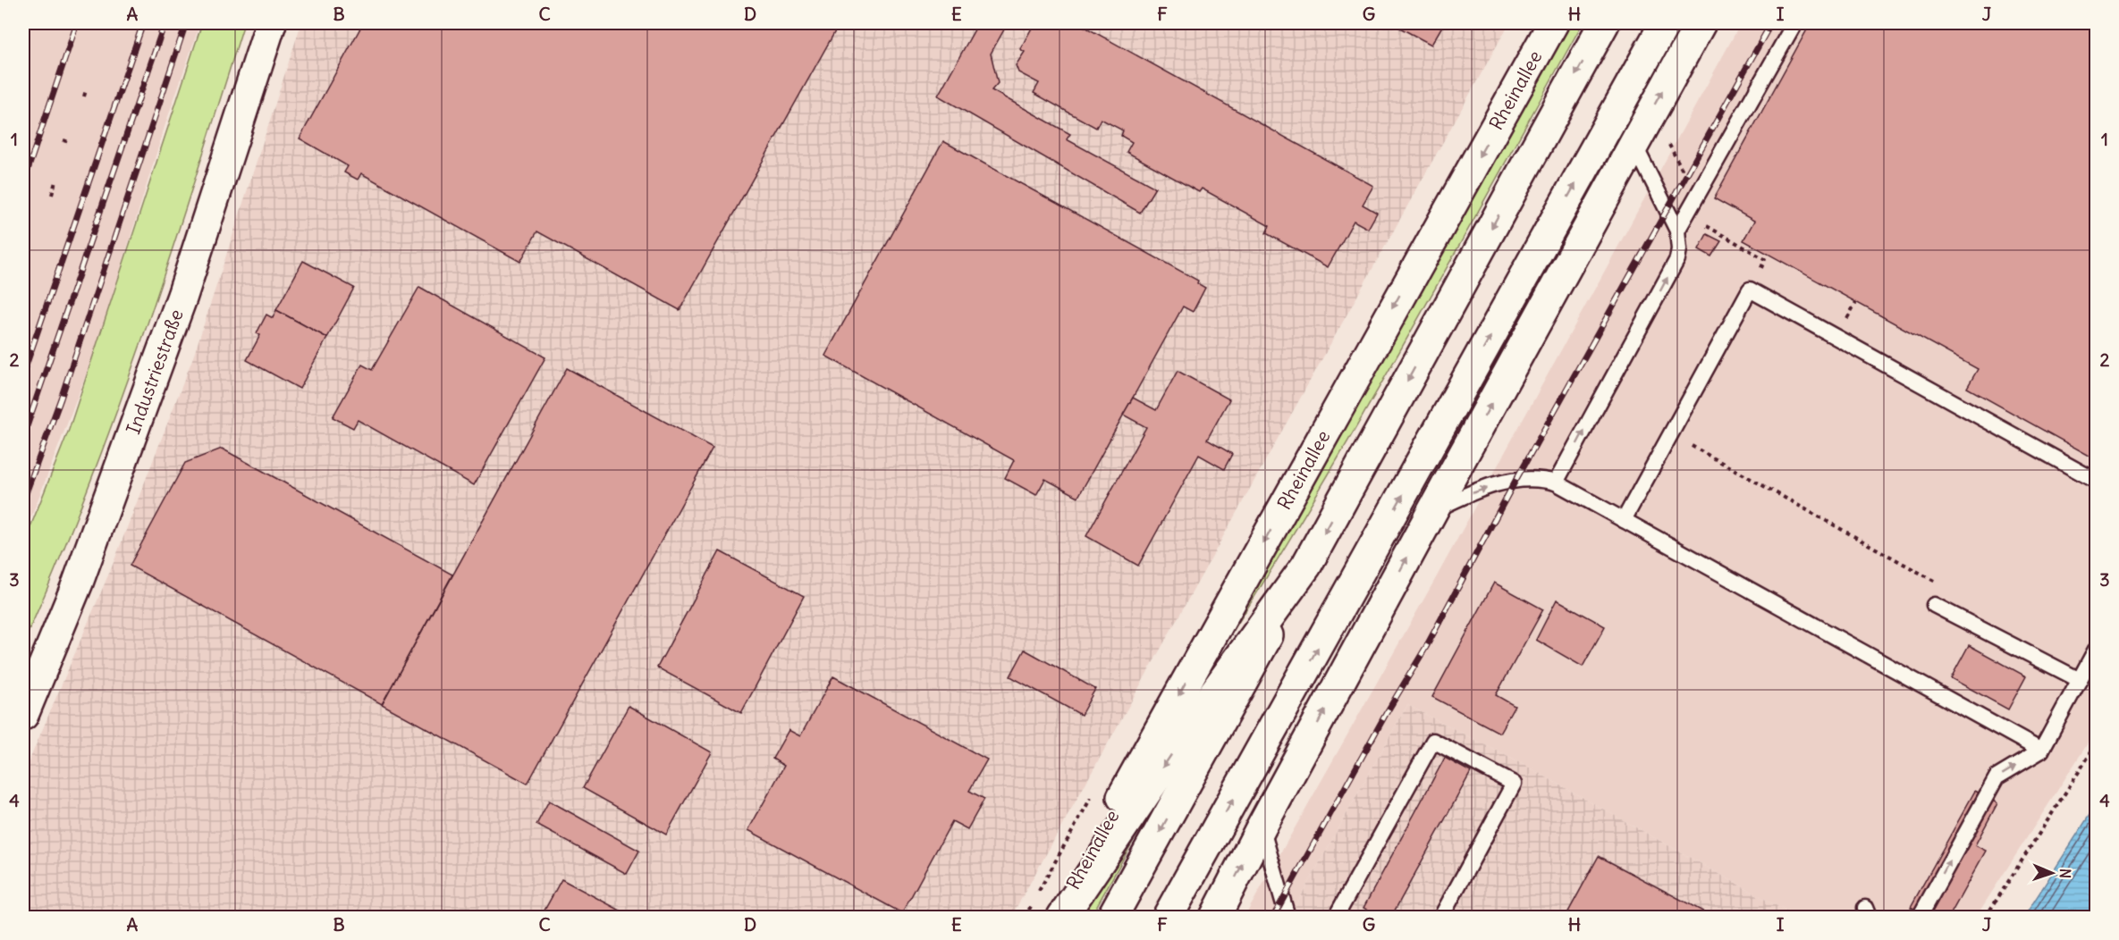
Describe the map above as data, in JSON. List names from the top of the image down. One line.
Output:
{"streets":{"street":["Rheinallee","Industriestraße"]},"north":"right","grid":{"columns":["A","B","C","D","E","F","G","H","I","J"],"rows":["1","2","3","4"]}}
